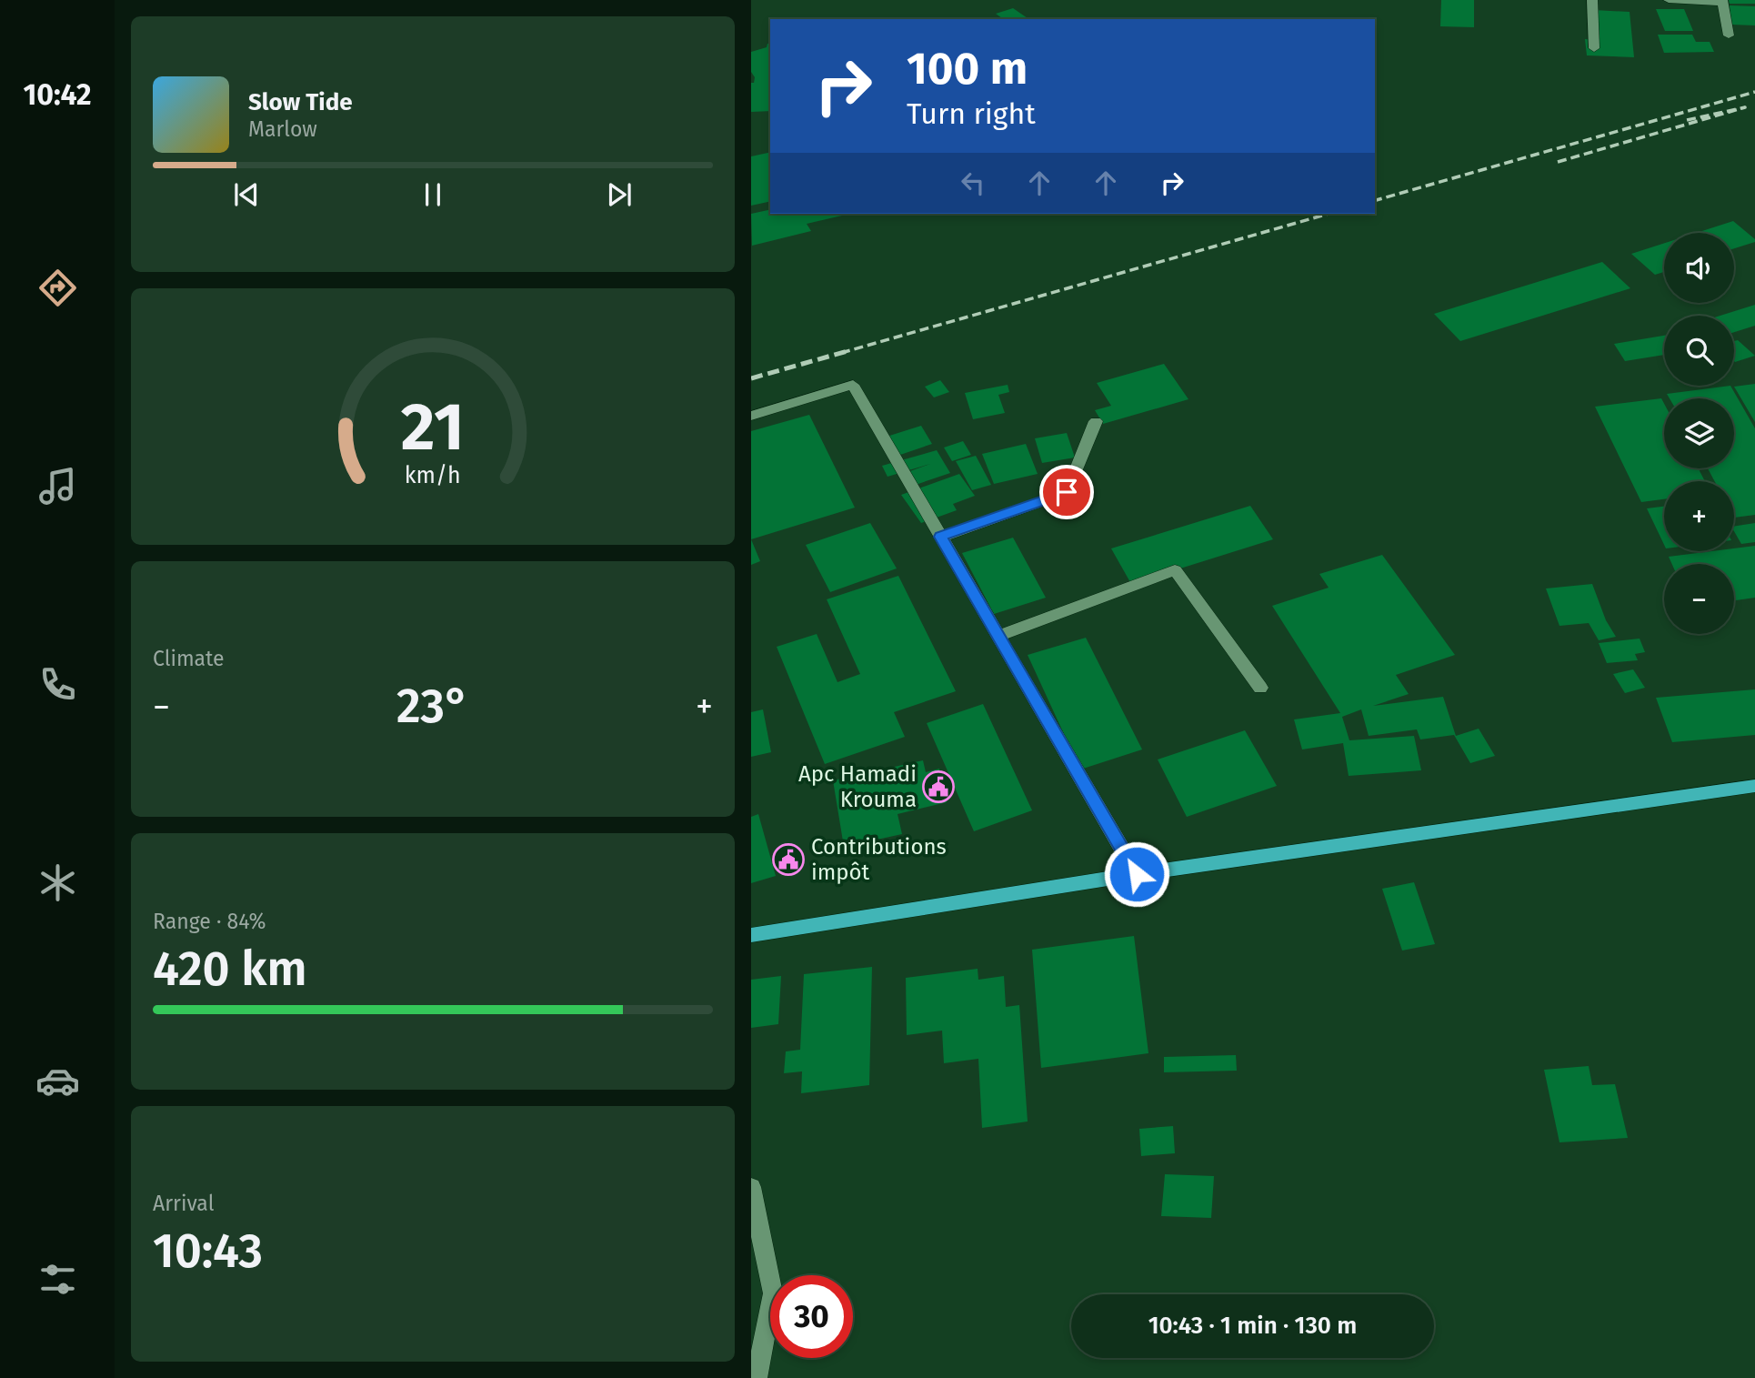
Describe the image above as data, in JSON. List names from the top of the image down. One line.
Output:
{"places":{"public building":["Apc Hamadi Krouma","Contributions impôt"]},"page":{"tabs":"10:42","turn":["100 m","Turn right"],"song":["Slow Tide","Marlow"],"map_buttons":["+","−"],"tile":["Climate",["Range · 84%","420 km"],["Arrival","10:43"]],"heat":["−","23°","+"],"limit":"30","trip":"10:43 · 1 min · 130 m","gauge":["21","km/h"]}}
